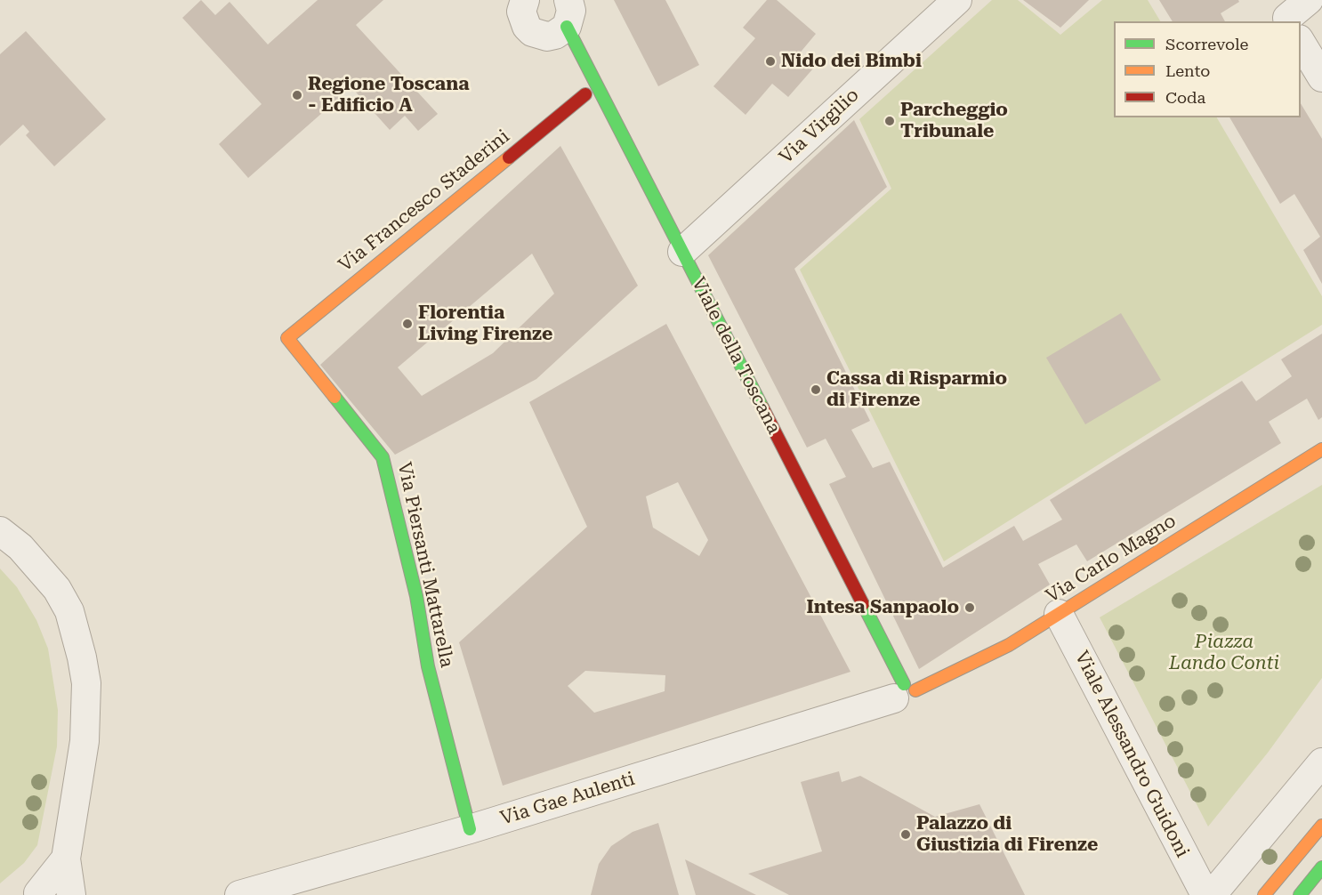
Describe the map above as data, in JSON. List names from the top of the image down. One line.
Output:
{"streets":{"street":["Via Virgilio","Via Francesco Staderini","Viale della Toscana","Via Carlo Magno","Via Piersanti Mattarella","Viale Alessandro Guidoni","Via Gae Aulenti"]},"crossings":[["Via Virgilio","Viale della Toscana"],["Via Francesco Staderini","Viale della Toscana"],["Via Francesco Staderini","Via Piersanti Mattarella"],["Viale della Toscana","Via Carlo Magno"],["Viale della Toscana","Via Gae Aulenti"],["Via Carlo Magno","Viale Alessandro Guidoni"],["Via Carlo Magno","Via Gae Aulenti"],["Via Piersanti Mattarella","Via Gae Aulenti"]],"parks":["Piazza Lando Conti"],"places":["Nido dei Bimbi","Regione Toscana - Edificio A","Parcheggio Tribunale","Florentia Living Firenze","Cassa di Risparmio di Firenze","Intesa Sanpaolo","Palazzo di Giustizia di Firenze"],"legend":["Scorrevole","Lento","Coda"]}
